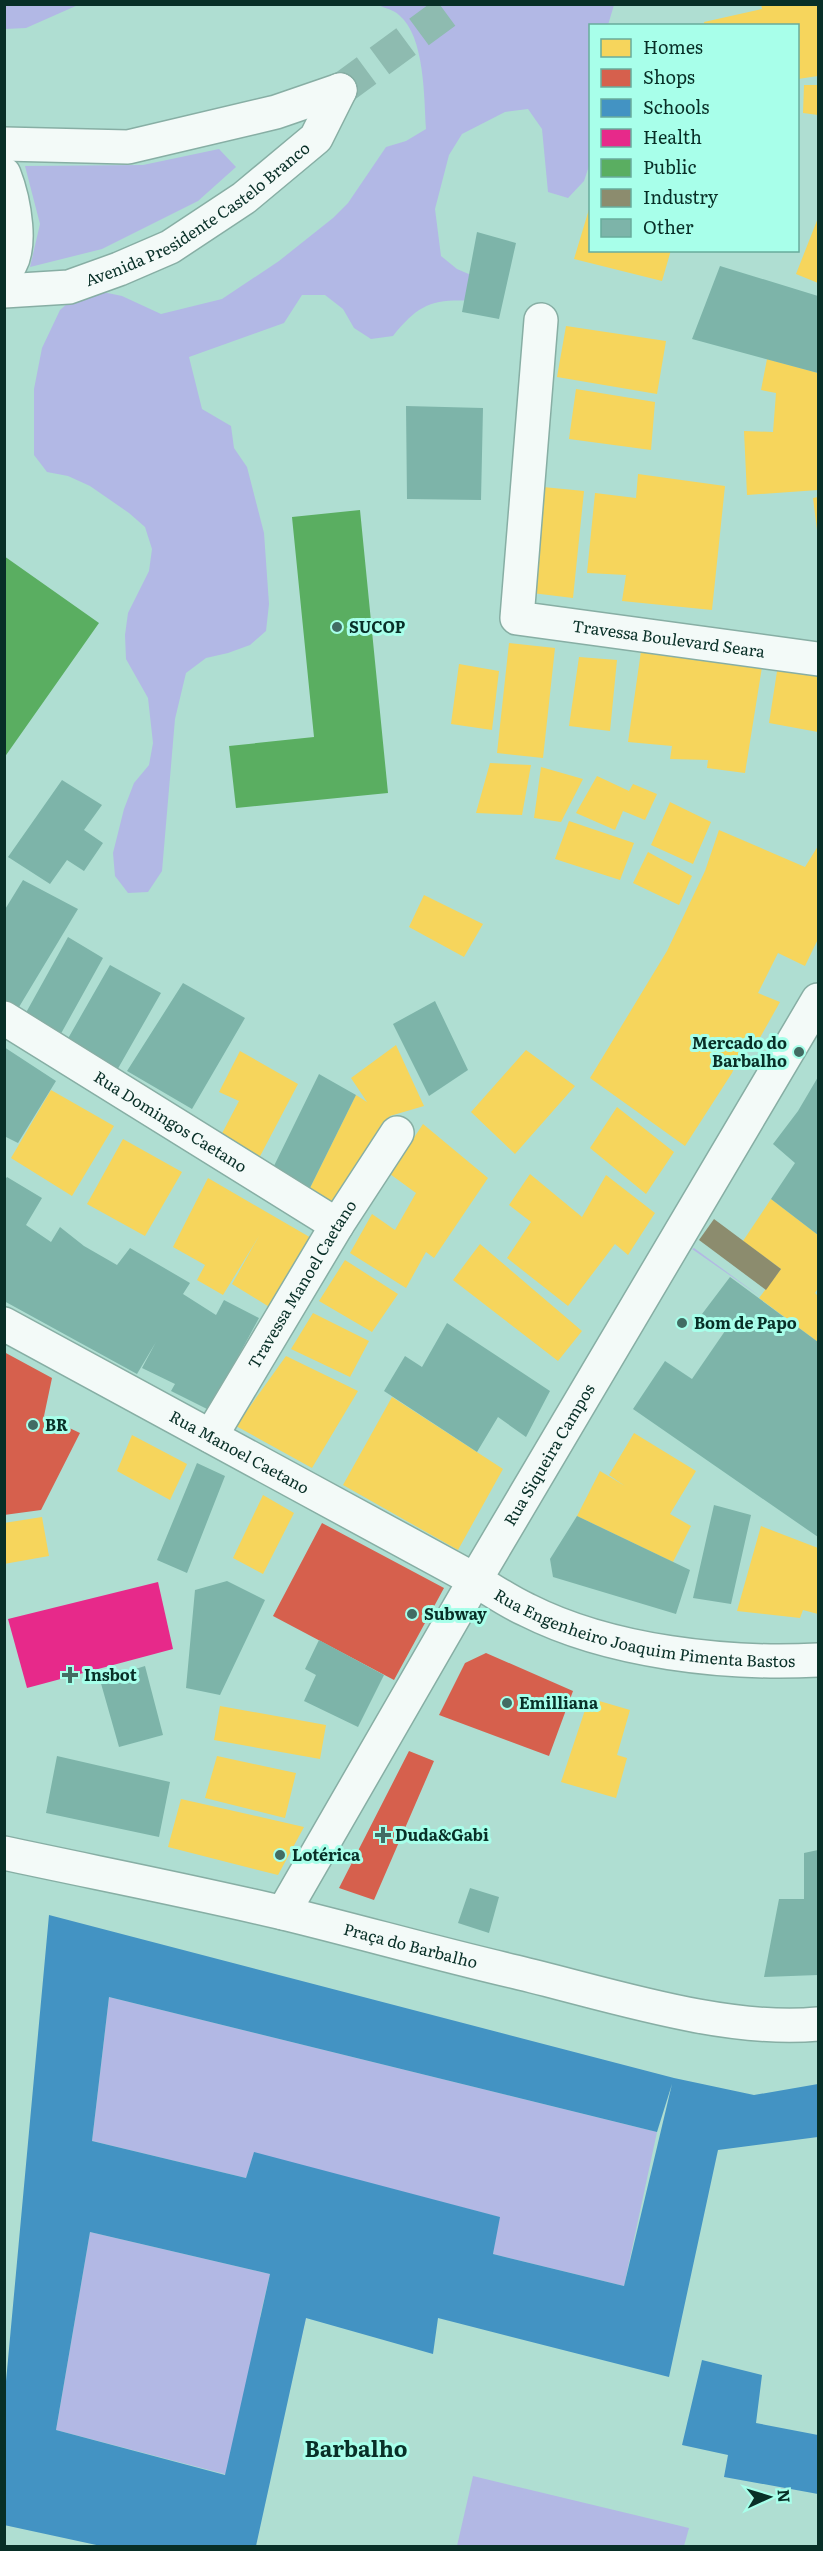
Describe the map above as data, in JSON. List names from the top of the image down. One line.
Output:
{"streets":{"main road":["Avenida Presidente Castelo Branco","Travessa Boulevard Seara","Rua Domingos Caetano","Travessa Manoel Caetano","Rua Manoel Caetano","Rua Siqueira Campos","Rua Engenheiro Joaquim Pimenta Bastos","Praça do Barbalho"]},"crossings":[["Rua Domingos Caetano","Travessa Manoel Caetano"],["Travessa Manoel Caetano","Rua Manoel Caetano"],["Rua Manoel Caetano","Rua Siqueira Campos"],["Rua Manoel Caetano","Rua Engenheiro Joaquim Pimenta Bastos"],["Rua Siqueira Campos","Rua Engenheiro Joaquim Pimenta Bastos"],["Rua Siqueira Campos","Praça do Barbalho"]],"districts":["Barbalho"],"places":{"other":["SUCOP","Mercado do Barbalho","Bom de Papo","BR","Subway","Emilliana","Lotérica"],"health":["Insbot","Duda&Gabi"]},"legend":["Homes","Shops","Schools","Health","Public","Industry","Other"],"north":"right"}
